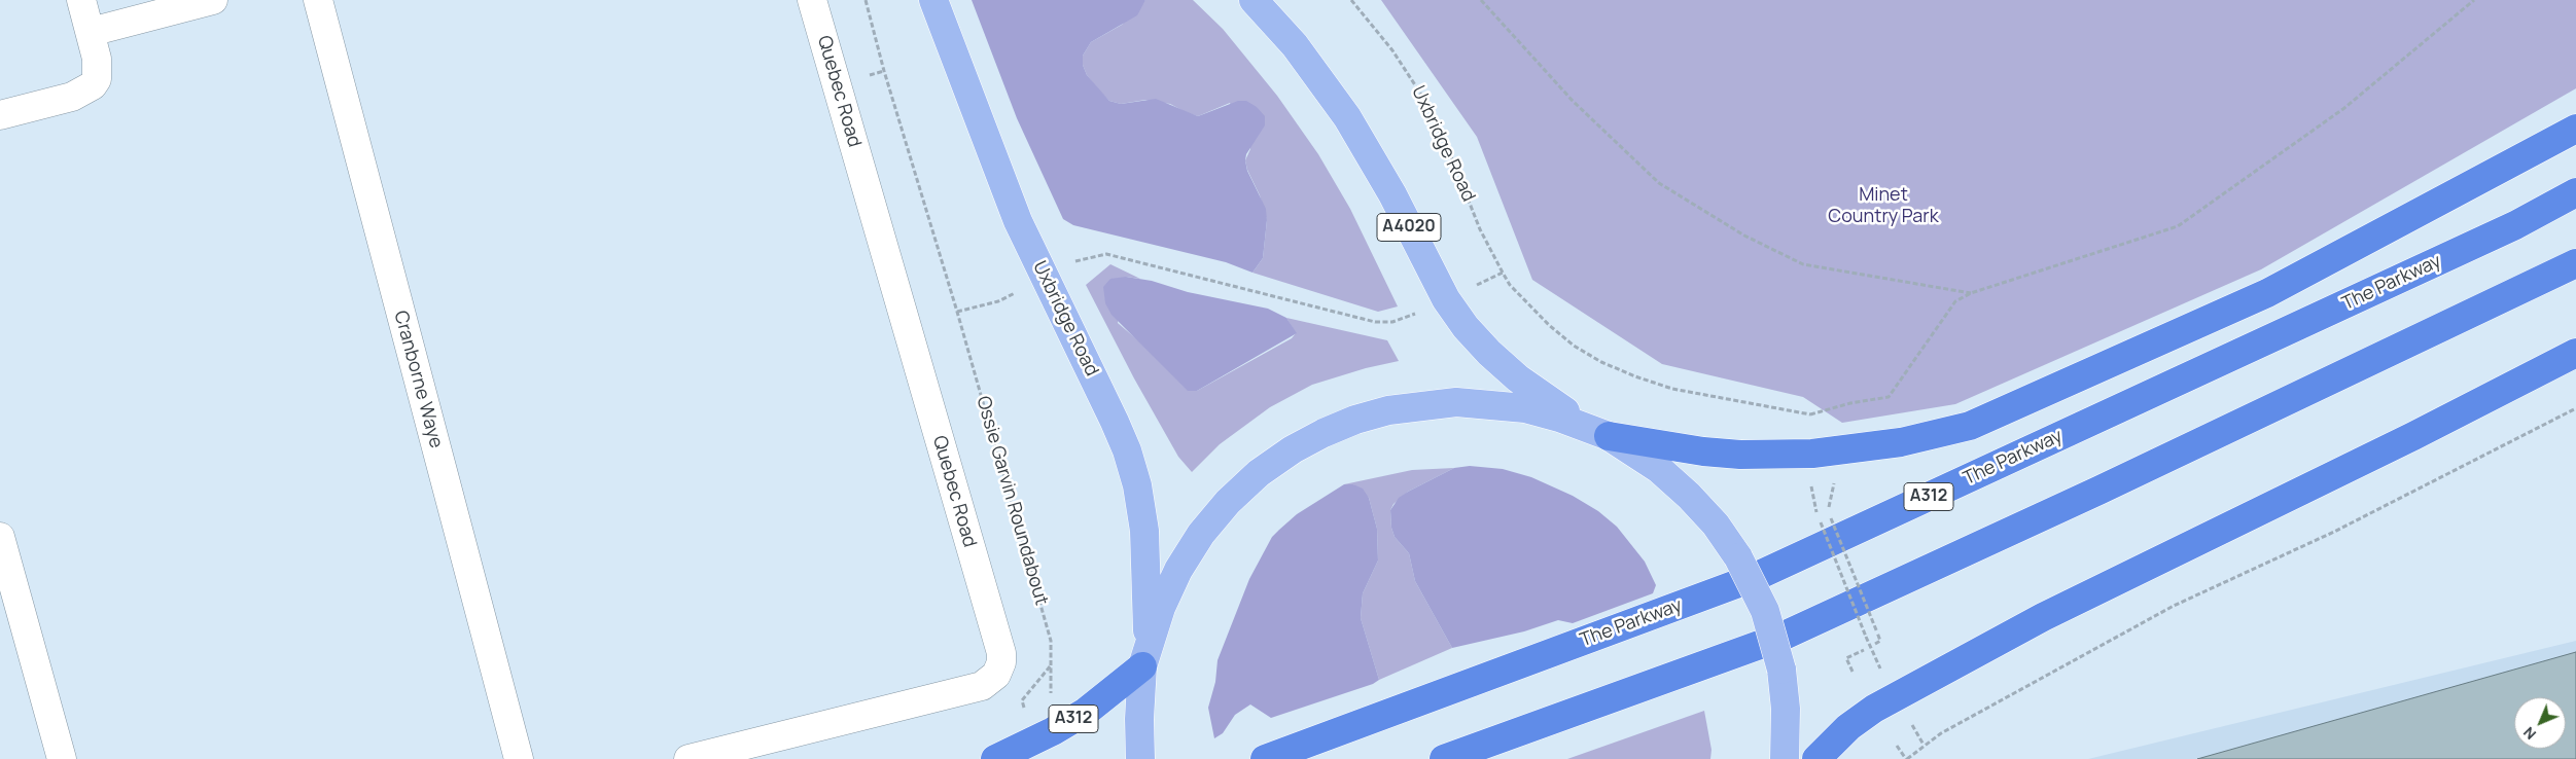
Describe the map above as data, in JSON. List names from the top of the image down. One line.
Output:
{"streets":{"highway":["The Parkway","A312"],"main road":["Uxbridge Road","A4020"],"street":["Quebec Road","Cranborne Waye"],"path":["Ossie Garvin Roundabout"]},"crossings":[["Uxbridge Road","A312"]],"parks":["Minet Country Park"],"north":"bottom left"}
